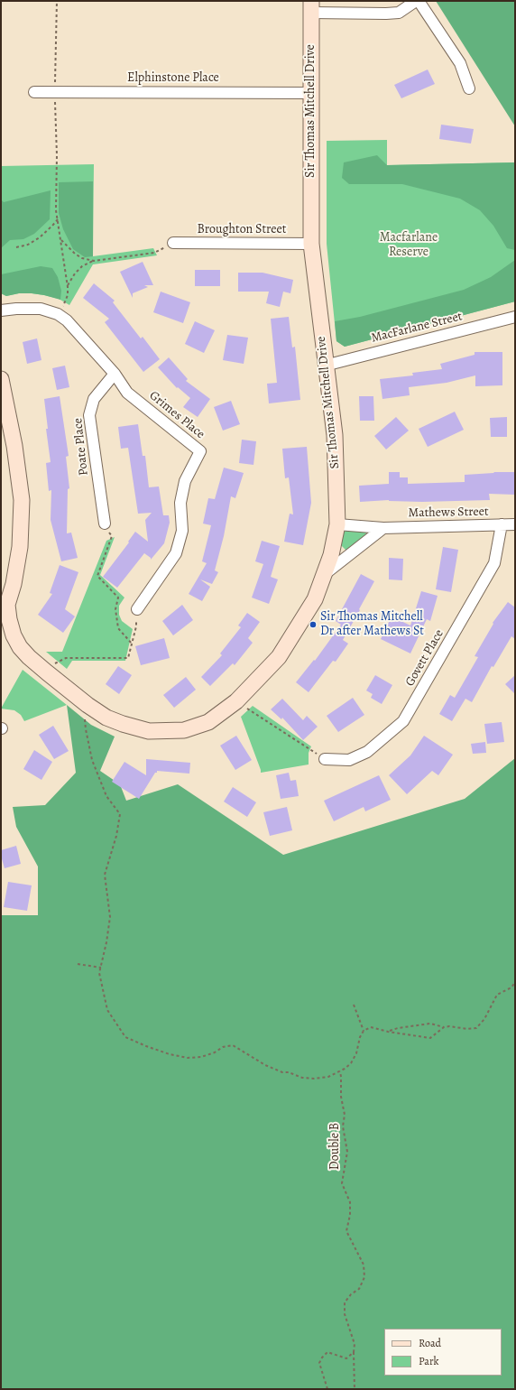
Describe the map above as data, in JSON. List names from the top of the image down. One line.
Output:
{"streets":{"street":["Elphinstone Place","Sir Thomas Mitchell Drive","Broughton Street","MacFarlane Street","Grimes Place","Poate Place","Mathews Street","Govett Place"],"path":["Double B"]},"crossings":[["Elphinstone Place","Sir Thomas Mitchell Drive"],["Sir Thomas Mitchell Drive","Broughton Street"],["Sir Thomas Mitchell Drive","MacFarlane Street"],["Sir Thomas Mitchell Drive","Mathews Street"],["Grimes Place","Poate Place"],["Mathews Street","Govett Place"]],"parks":["Macfarlane Reserve"],"places":["Sir Thomas Mitchell Dr after Mathews St"],"legend":["Road","Park"]}
